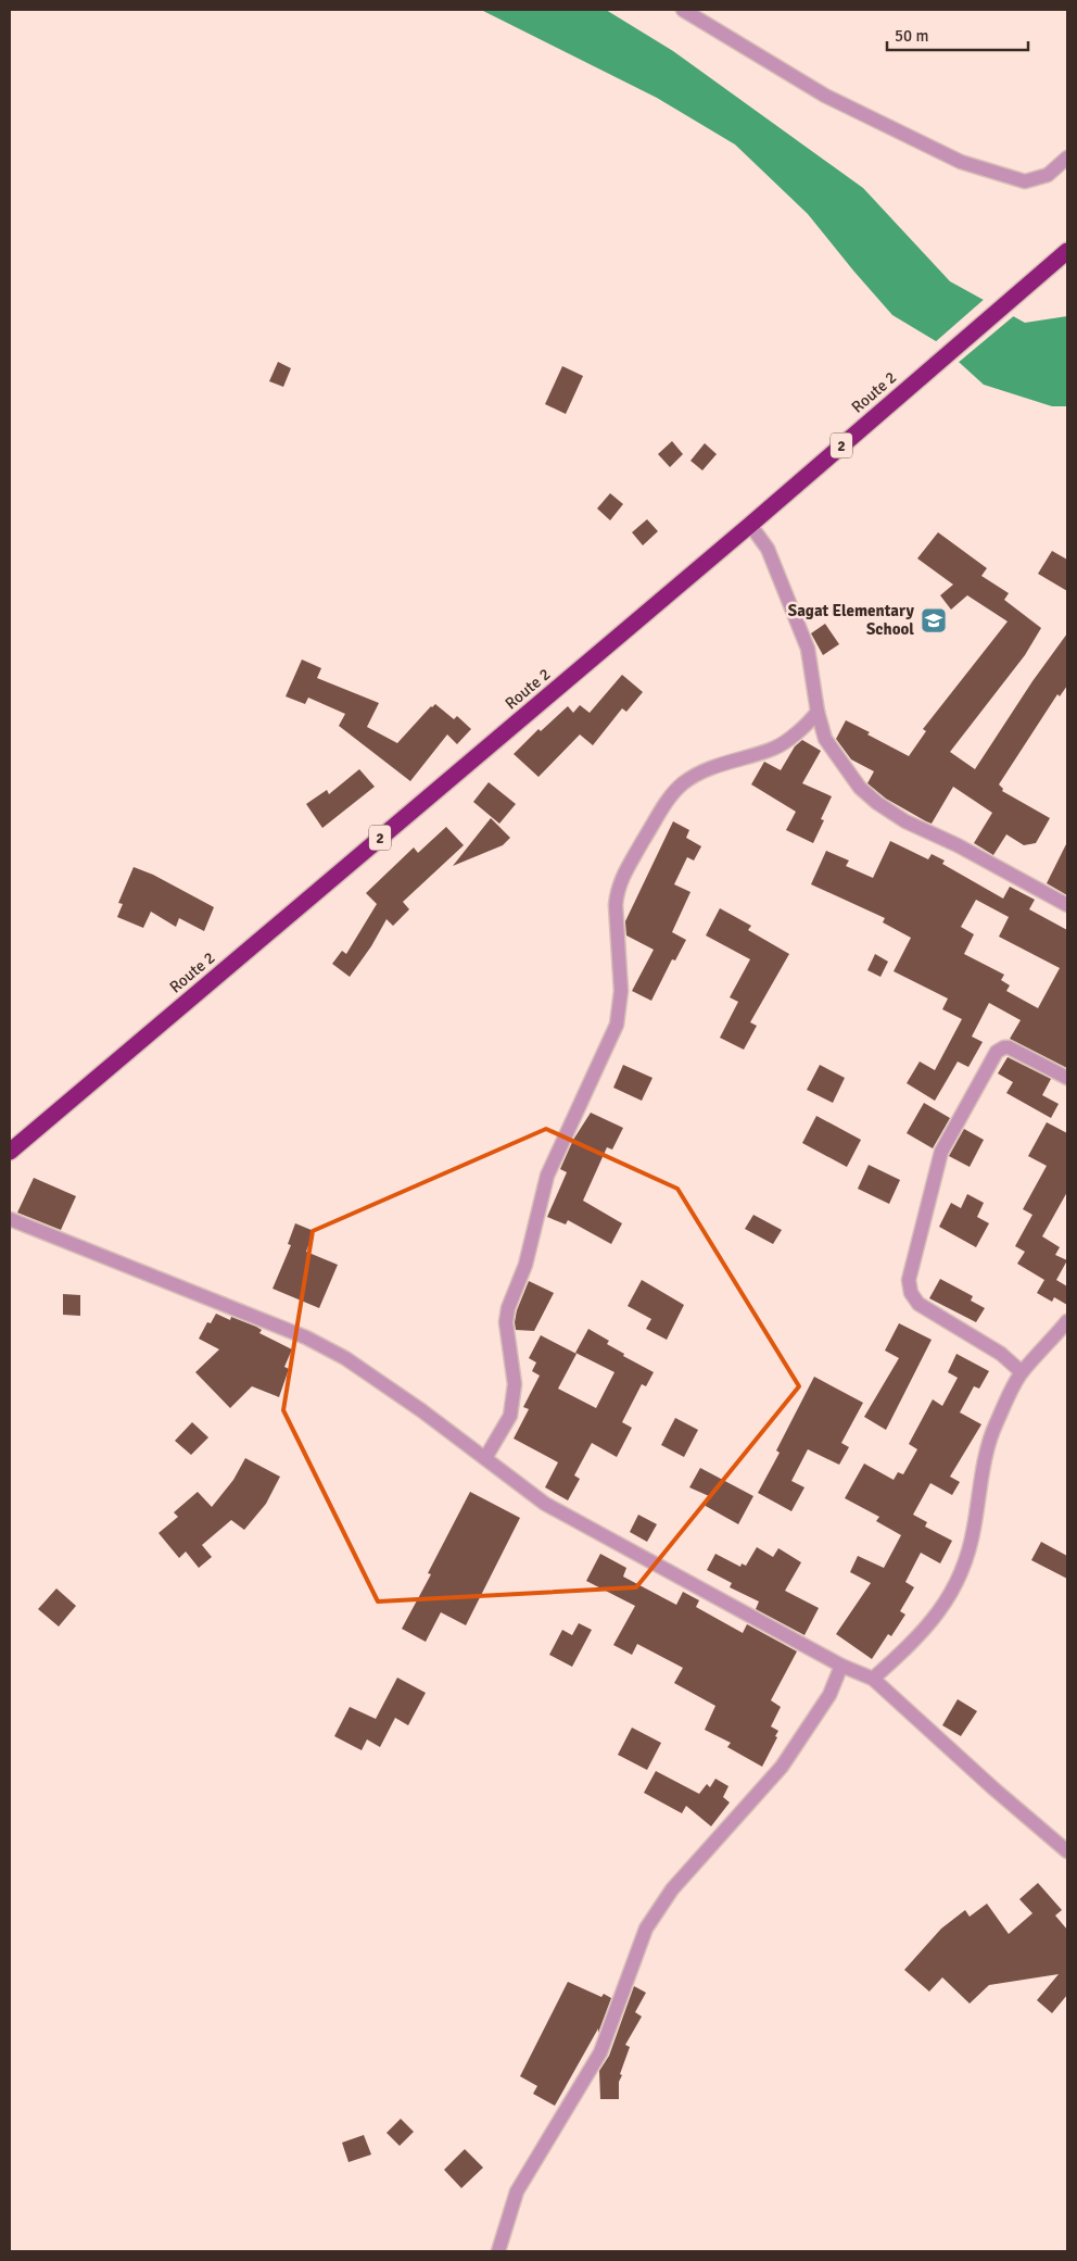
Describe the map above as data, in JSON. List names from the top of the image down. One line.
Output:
{"streets":{"highway":["Route 2","2"]},"places":{"school or university":["Sagat Elementary School"]},"scale_bar":"50 m"}
